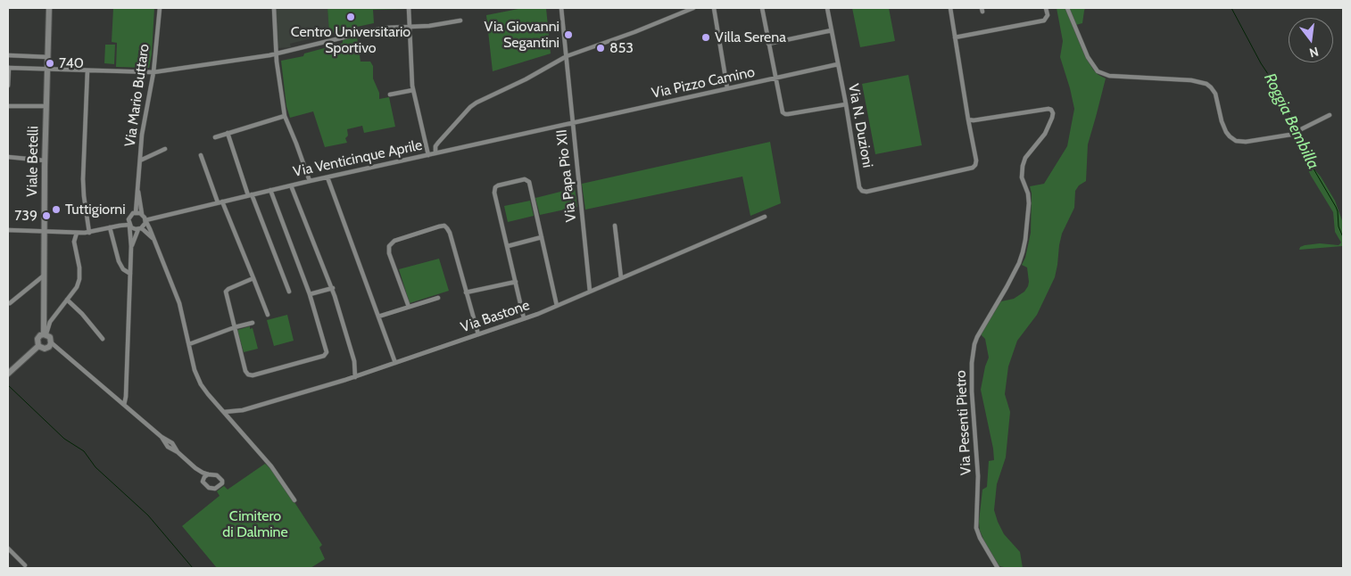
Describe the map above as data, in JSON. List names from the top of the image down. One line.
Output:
{"streets":{"street":["Via Pizzo Camino","Via Mario Buttaro","Via N. Duzioni","Via Venticinque Aprile","Viale Betelli","Via Papa Pio XII","Via Bastone","Via Pesenti Pietro"]},"crossings":[["Via Pizzo Camino","Via N. Duzioni"],["Via Pizzo Camino","Via Venticinque Aprile"],["Via Pizzo Camino","Via Papa Pio XII"],["Via N. Duzioni","Via Pesenti Pietro"],["Via Venticinque Aprile","Via Papa Pio XII"],["Via Papa Pio XII","Via Bastone"]],"water":["Roggia Bembilla"],"parks":["Cimitero di Dalmine"],"places":["Centro Universitario Sportivo","Via Giovanni Segantini","Villa Serena","853","740","Tuttigiorni","739"],"north":"bottom"}
